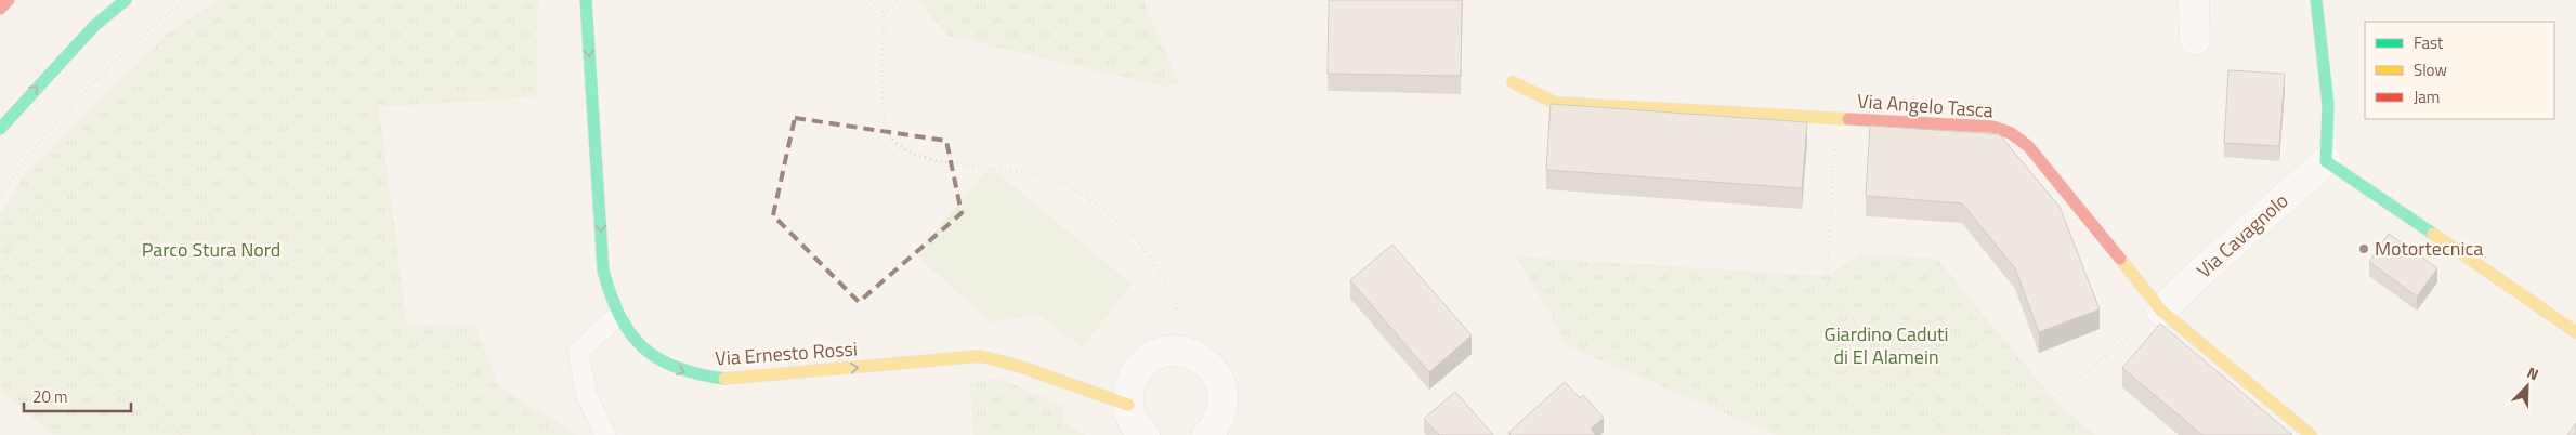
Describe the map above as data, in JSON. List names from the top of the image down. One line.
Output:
{"streets":{"street":["Via Angelo Tasca","Via Cavagnolo","Via Ernesto Rossi"]},"crossings":[["Via Angelo Tasca","Via Cavagnolo"]],"parks":["Parco Stura Nord","Giardino Caduti di El Alamein"],"places":["Motortecnica"],"legend":["Fast","Slow","Jam"],"scale_bar":"20 m","north":"top right"}
